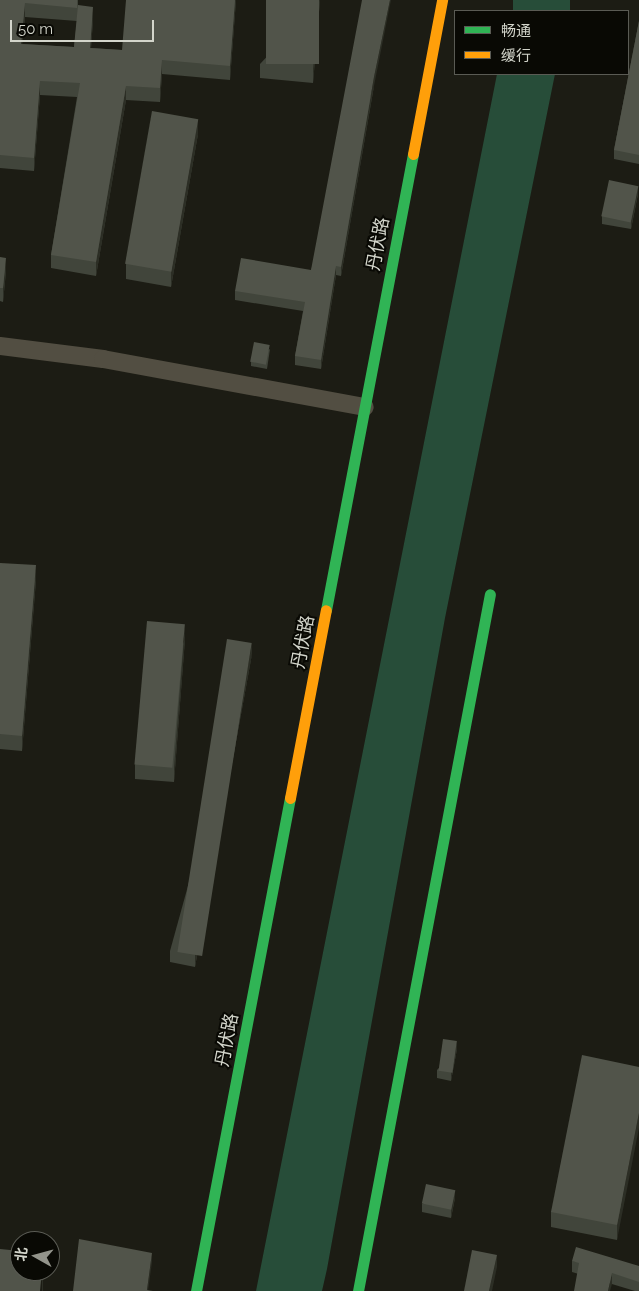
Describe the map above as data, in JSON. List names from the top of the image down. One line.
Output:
{"streets":{"main road":["丹伏路"]},"legend":["畅通","缓行"],"scale_bar":"50 m","north":"left"}
